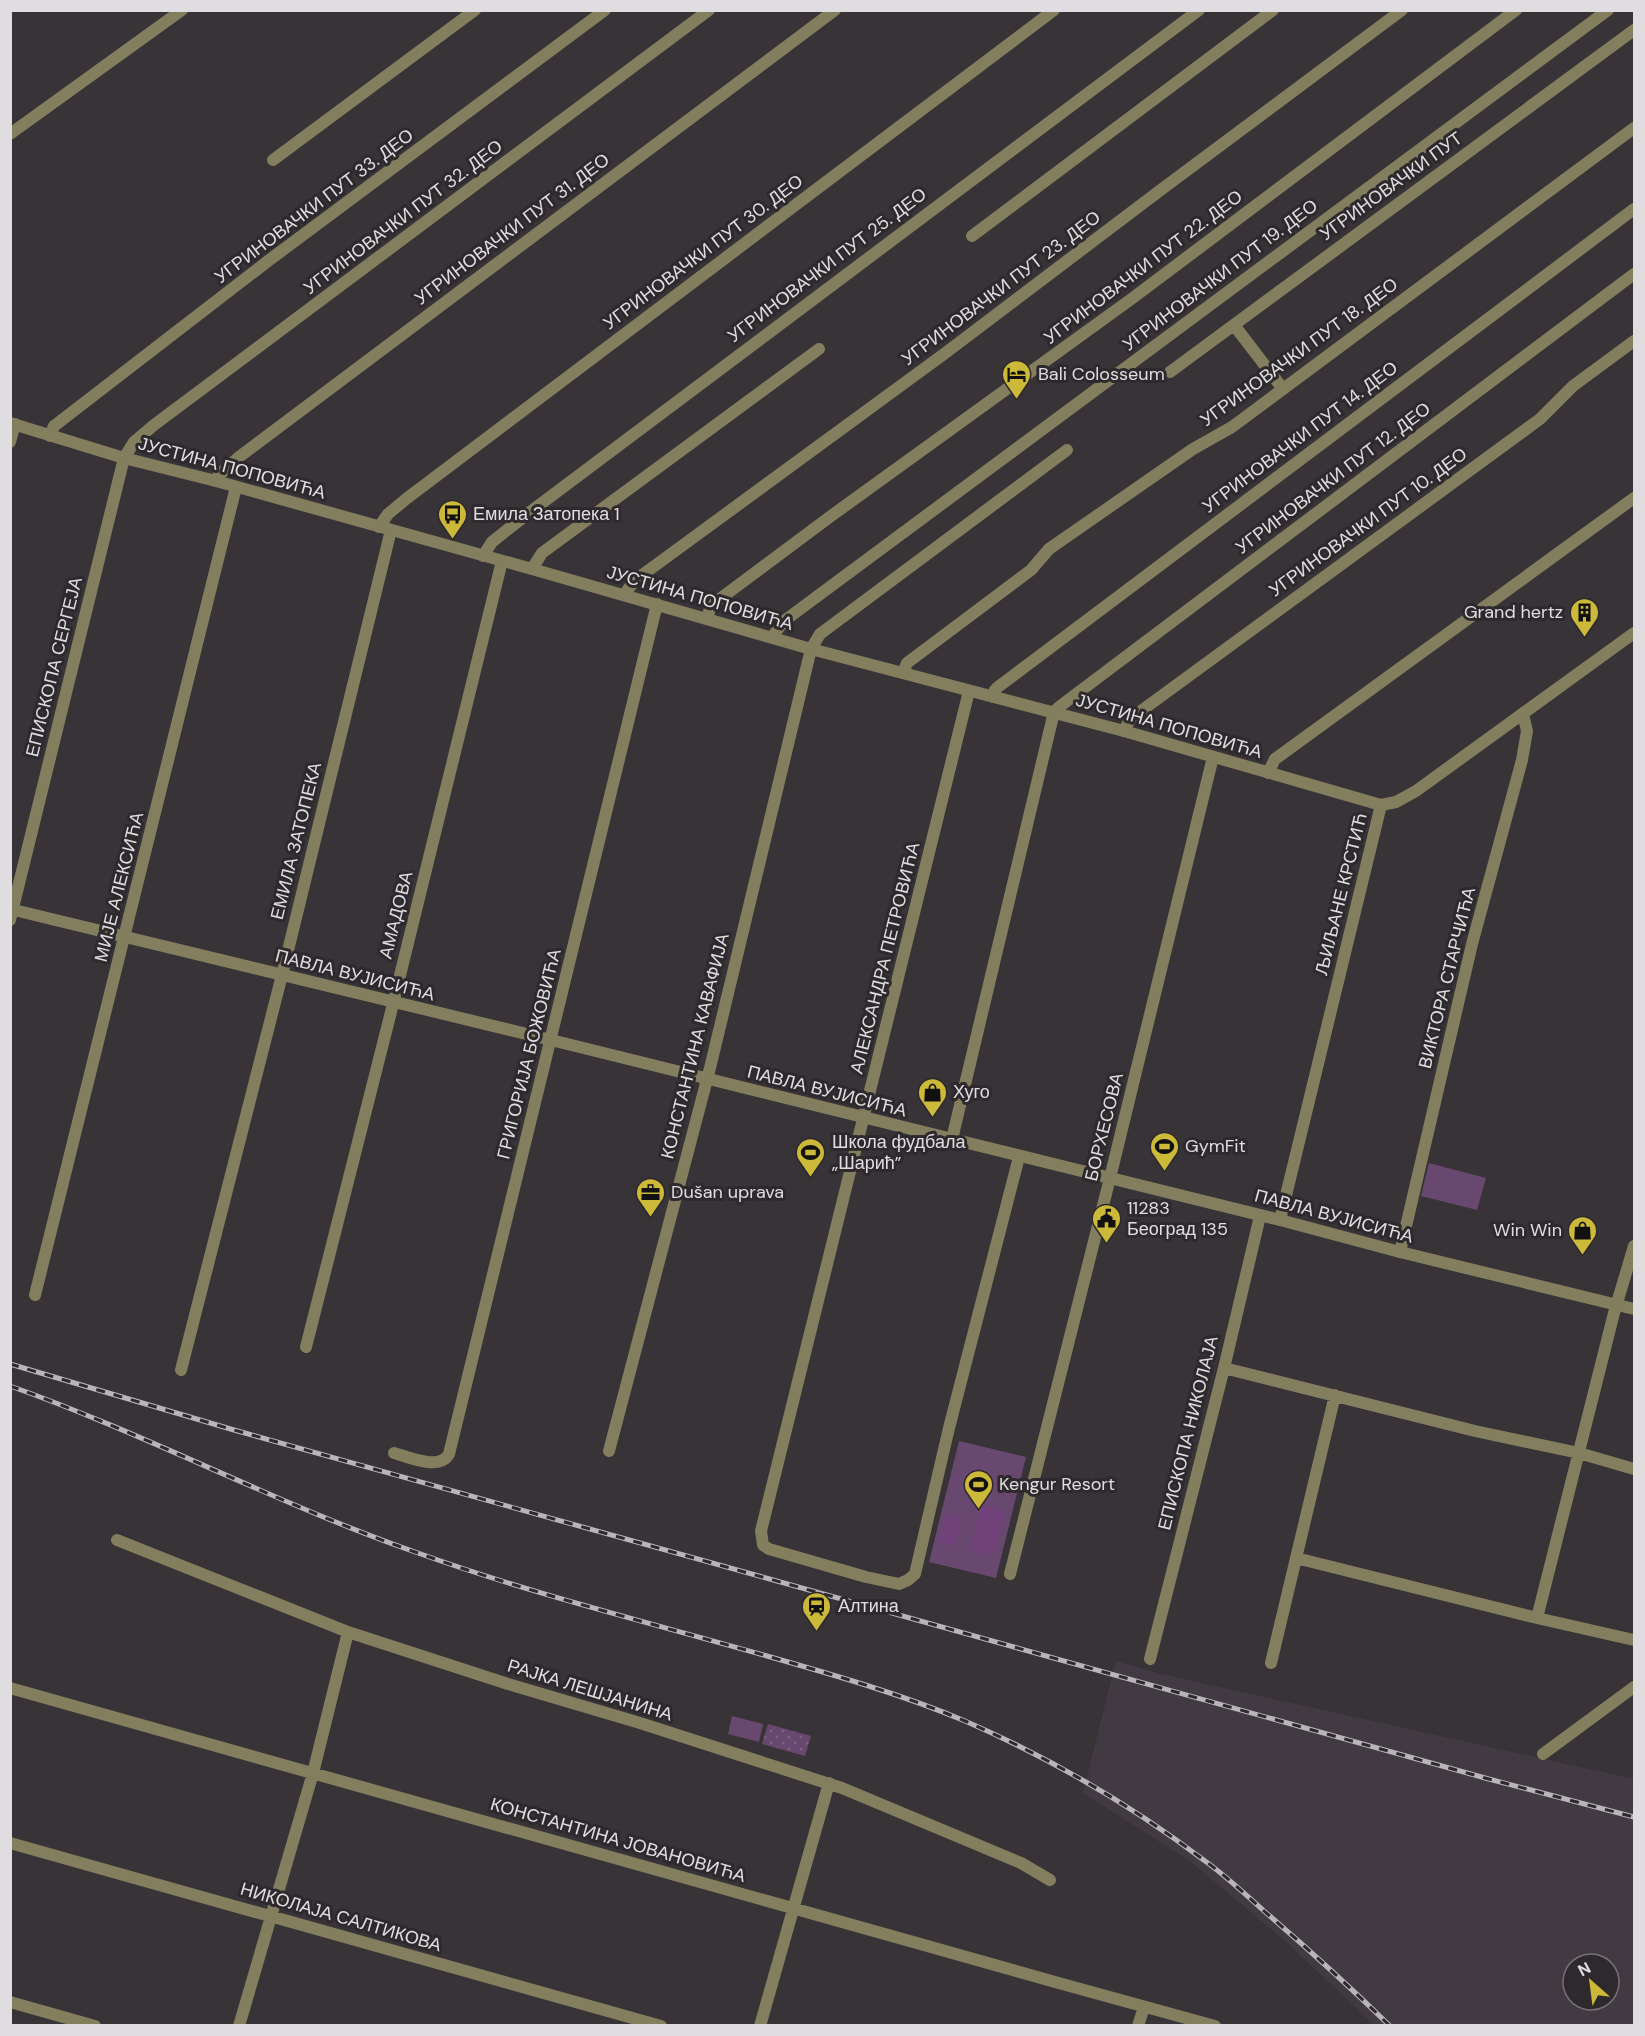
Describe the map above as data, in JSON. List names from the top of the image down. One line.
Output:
{"streets":{"street":["УГРИНОВАЧКИ ПУТ","УГРИНОВАЧКИ ПУТ 33. ДЕО","УГРИНОВАЧКИ ПУТ 32. ДЕО","УГРИНОВАЧКИ ПУТ 31. ДЕО","УГРИНОВАЧКИ ПУТ 30. ДЕО","УГРИНОВАЧКИ ПУТ 25. ДЕО","УГРИНОВАЧКИ ПУТ 22. ДЕО","УГРИНОВАЧКИ ПУТ 19. ДЕО","УГРИНОВАЧКИ ПУТ 23. ДЕО","УГРИНОВАЧКИ ПУТ 18. ДЕО","УГРИНОВАЧКИ ПУТ 14. ДЕО","ЈУСТИНА ПОПОВИЋА","УГРИНОВАЧКИ ПУТ 12. ДЕО","УГРИНОВАЧКИ ПУТ 10. ДЕО","ЕПИСКОПА СЕРГЕЈА","ЕМИЛА ЗАТОПЕКА","МИЈЕ АЛЕКСИЋА","ЉИЉАНЕ КРСТИЋ","АМАДОВА","АЛЕКСАНДРА ПЕТРОВИЋА","ПАВЛА ВУЈИСИЋА","ВИКТОРА СТАРЧИЋА","КОНСТАНТИНА КАВАФИЈА","ГРИГОРИЈА БОЖОВИЋА","БОРХЕСОВА","ЕПИСКОПА НИКОЛАЈА","РАЈКА ЛЕШЈАНИНА","КОНСТАНТИНА ЈОВАНОВИЋА","НИКОЛАЈА САЛТИКОВА"]},"crossings":[["УГРИНОВАЧКИ ПУТ 33. ДЕО","ЈУСТИНА ПОПОВИЋА"],["УГРИНОВАЧКИ ПУТ 32. ДЕО","ЈУСТИНА ПОПОВИЋА"],["УГРИНОВАЧКИ ПУТ 32. ДЕО","ЕПИСКОПА СЕРГЕЈА"],["УГРИНОВАЧКИ ПУТ 31. ДЕО","ЈУСТИНА ПОПОВИЋА"],["УГРИНОВАЧКИ ПУТ 30. ДЕО","ЈУСТИНА ПОПОВИЋА"],["УГРИНОВАЧКИ ПУТ 30. ДЕО","ЕМИЛА ЗАТОПЕКА"],["УГРИНОВАЧКИ ПУТ 25. ДЕО","ЈУСТИНА ПОПОВИЋА"],["УГРИНОВАЧКИ ПУТ 22. ДЕО","ЈУСТИНА ПОПОВИЋА"],["УГРИНОВАЧКИ ПУТ 19. ДЕО","ЈУСТИНА ПОПОВИЋА"],["УГРИНОВАЧКИ ПУТ 23. ДЕО","ЈУСТИНА ПОПОВИЋА"],["УГРИНОВАЧКИ ПУТ 18. ДЕО","ЈУСТИНА ПОПОВИЋА"],["УГРИНОВАЧКИ ПУТ 14. ДЕО","ЈУСТИНА ПОПОВИЋА"],["ЈУСТИНА ПОПОВИЋА","УГРИНОВАЧКИ ПУТ 12. ДЕО"],["ЈУСТИНА ПОПОВИЋА","УГРИНОВАЧКИ ПУТ 10. ДЕО"],["ЈУСТИНА ПОПОВИЋА","ЕПИСКОПА СЕРГЕЈА"],["ЈУСТИНА ПОПОВИЋА","ЕМИЛА ЗАТОПЕКА"],["ЈУСТИНА ПОПОВИЋА","МИЈЕ АЛЕКСИЋА"],["ЈУСТИНА ПОПОВИЋА","ЉИЉАНЕ КРСТИЋ"],["ЈУСТИНА ПОПОВИЋА","АМАДОВА"],["ЈУСТИНА ПОПОВИЋА","АЛЕКСАНДРА ПЕТРОВИЋА"],["ЈУСТИНА ПОПОВИЋА","КОНСТАНТИНА КАВАФИЈА"],["ЈУСТИНА ПОПОВИЋА","ГРИГОРИЈА БОЖОВИЋА"],["ЈУСТИНА ПОПОВИЋА","БОРХЕСОВА"],["ЕПИСКОПА СЕРГЕЈА","ПАВЛА ВУЈИСИЋА"],["ЕМИЛА ЗАТОПЕКА","ПАВЛА ВУЈИСИЋА"],["МИЈЕ АЛЕКСИЋА","ПАВЛА ВУЈИСИЋА"],["ЉИЉАНЕ КРСТИЋ","ПАВЛА ВУЈИСИЋА"],["ЉИЉАНЕ КРСТИЋ","ВИКТОРА СТАРЧИЋА"],["АМАДОВА","ПАВЛА ВУЈИСИЋА"],["АЛЕКСАНДРА ПЕТРОВИЋА","ПАВЛА ВУЈИСИЋА"],["ПАВЛА ВУЈИСИЋА","ВИКТОРА СТАРЧИЋА"],["ПАВЛА ВУЈИСИЋА","КОНСТАНТИНА КАВАФИЈА"],["ПАВЛА ВУЈИСИЋА","ГРИГОРИЈА БОЖОВИЋА"],["ПАВЛА ВУЈИСИЋА","БОРХЕСОВА"],["ПАВЛА ВУЈИСИЋА","ЕПИСКОПА НИКОЛАЈА"]],"places":{"hotel":["Bali Colosseum"],"bus stop":["Емила Затопека 1"],"building":["Grand hertz"],"shop":["Хуго","Win Win"],"sports":["GymFit","Школа фудбала „Шарић”","Kengur Resort"],"office":["Dušan uprava"],"public building":["11283 Београд 135"],"station":["Алтина"]},"north":"top left"}
